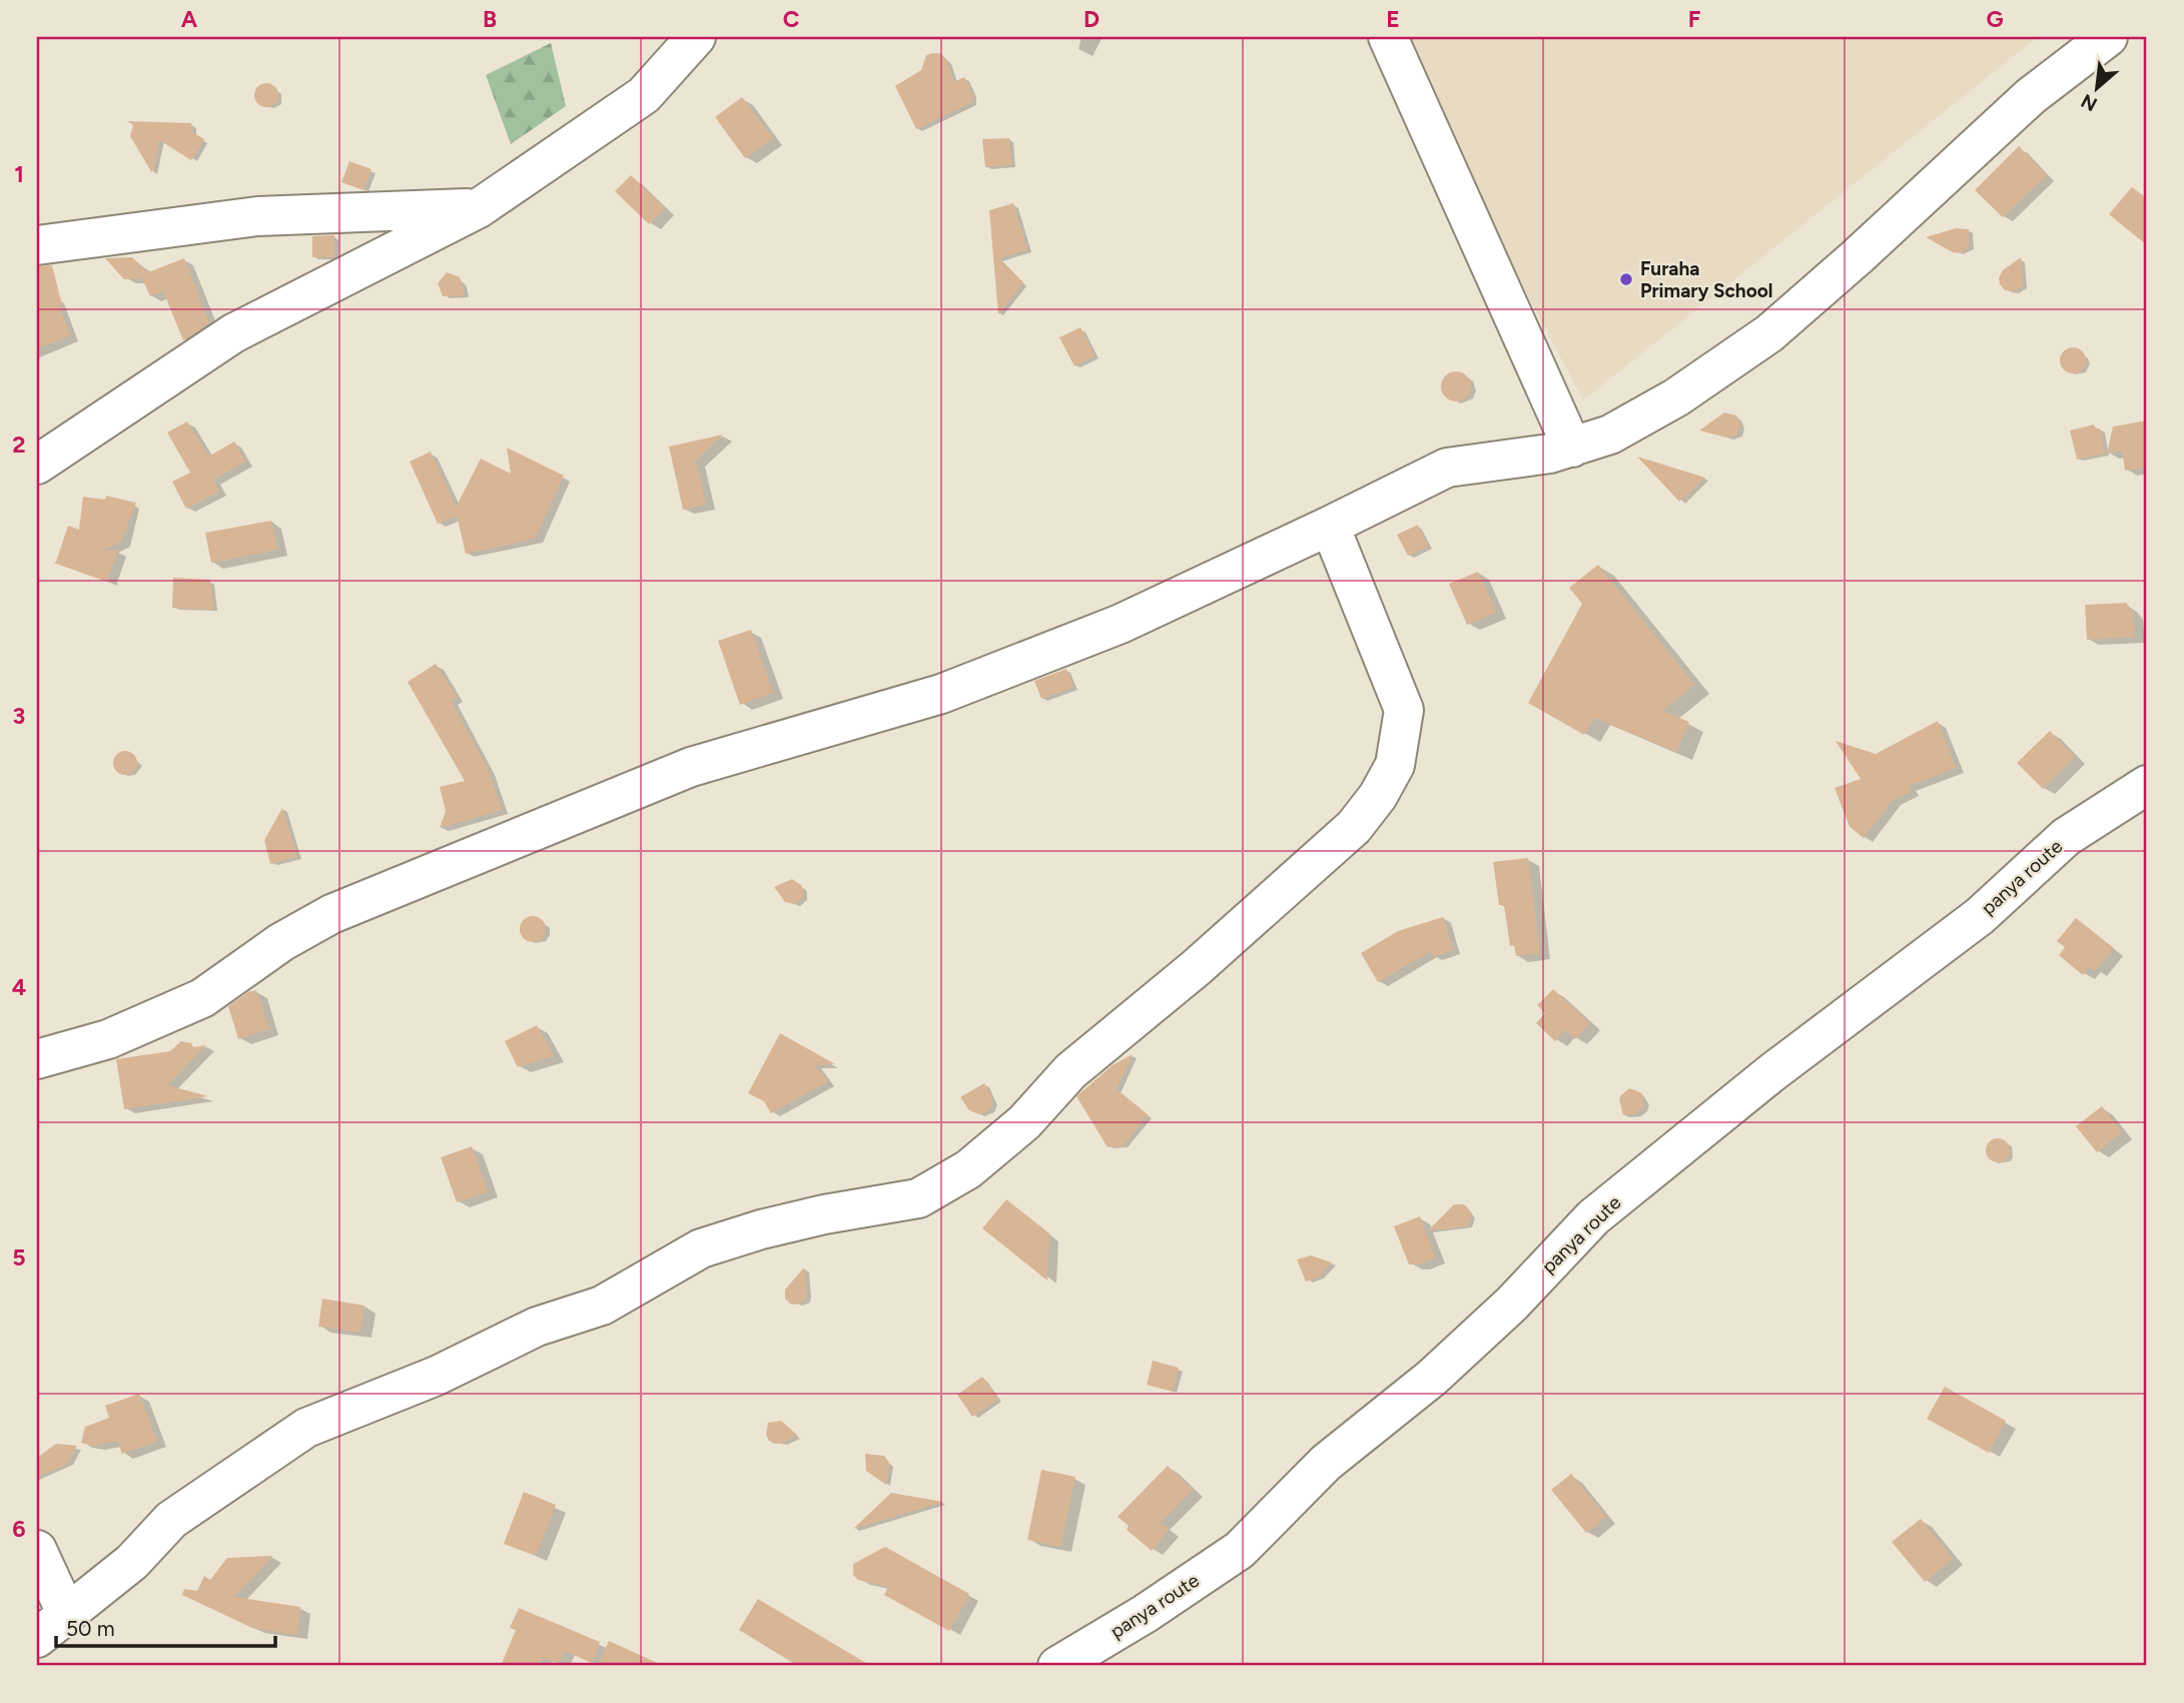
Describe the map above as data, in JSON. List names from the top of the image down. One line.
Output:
{"streets":{"street":["panya route"]},"places":["Furaha Primary School"],"scale_bar":"50 m","north":"bottom left","grid":{"columns":["A","B","C","D","E","F","G"],"rows":["1","2","3","4","5","6"]}}
